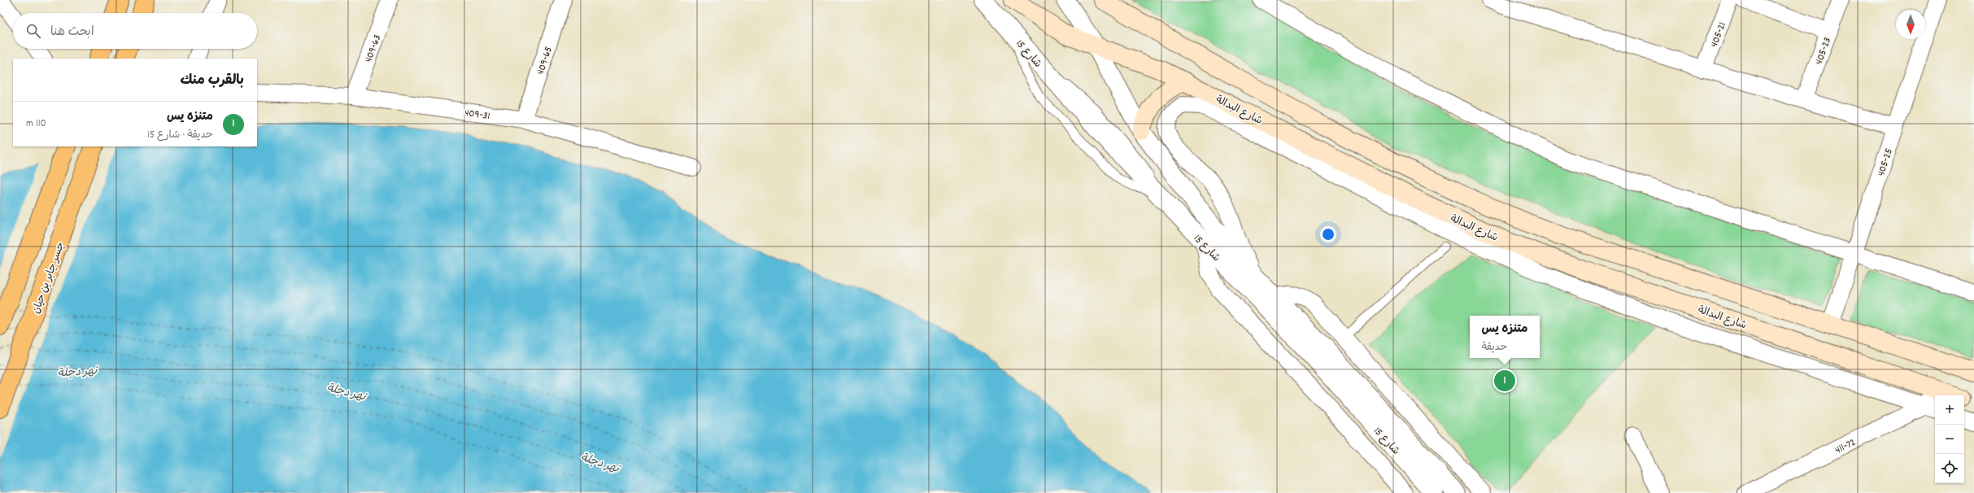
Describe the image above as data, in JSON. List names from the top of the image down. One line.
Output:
{"streets":{"main road":["شارع البدالة","جسر جابر بن حيان"],"street":["405-21","409-63","405-23","شارع 15","409-65","409-31","405-25","411-72"]},"crossings":[["409-63","409-31"],["شارع 15","شارع البدالة"],["409-65","409-31"]],"water":["نهر دجلة"],"north":"bottom","page":{"search":"ابحث هنا","heading":"بالقرب منك","list":[{"mark":"1","name":"متنزه يس","note":"حديقة · شارع 15","value":"110 m"}],"popup":["متنزه يس","حديقة"],"pins":"1","map_buttons":["+","−"]}}
